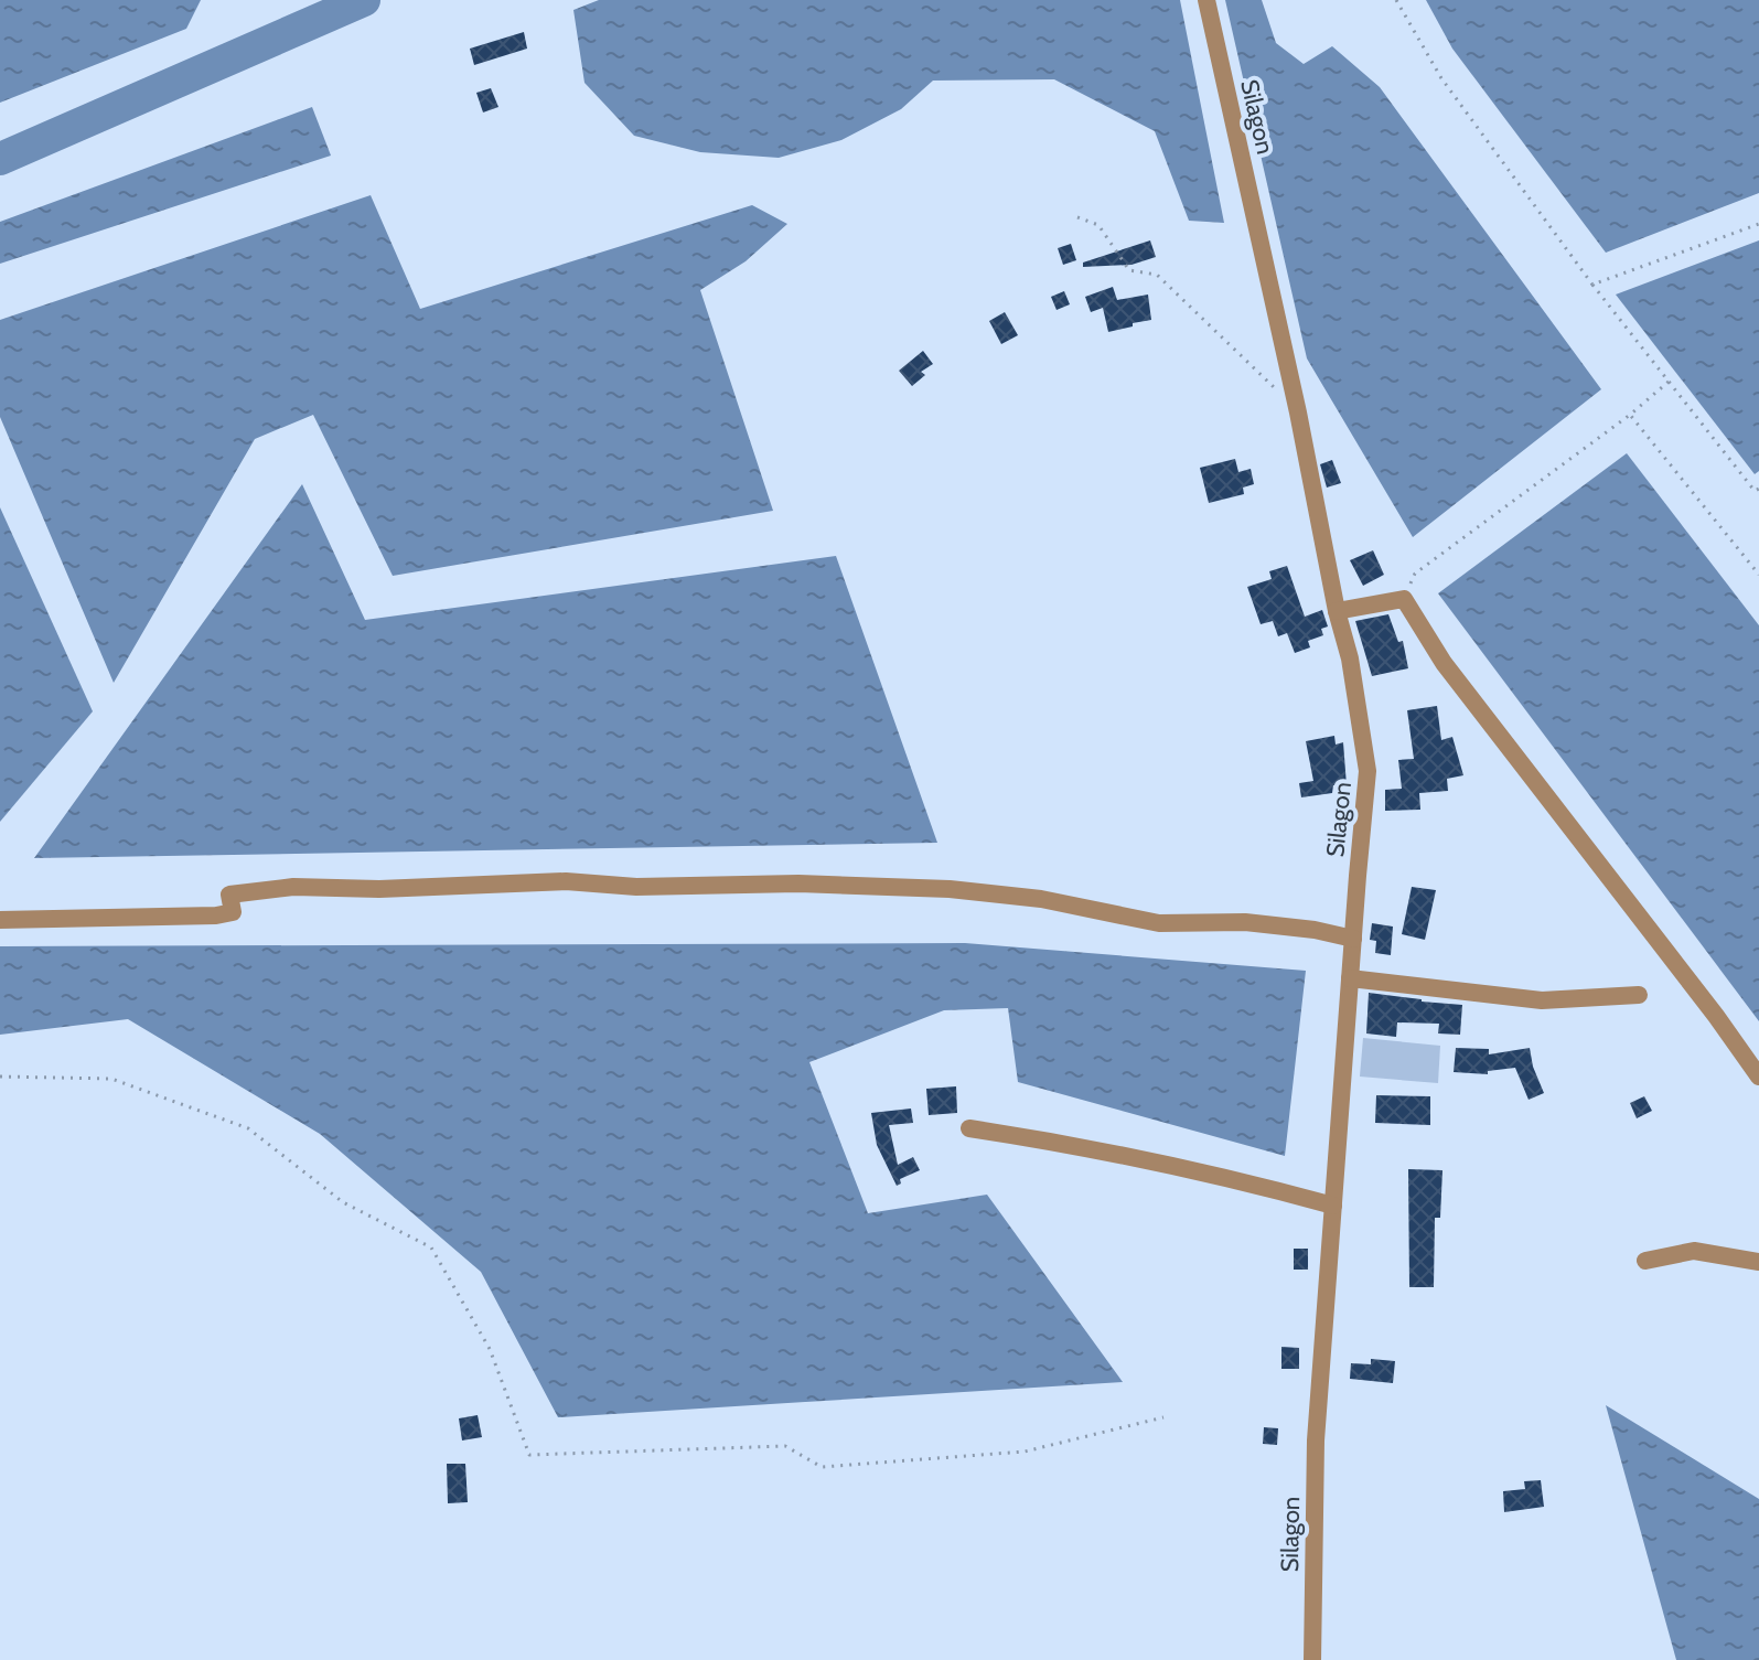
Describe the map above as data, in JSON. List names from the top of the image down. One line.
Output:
{"streets":{"street":["Silagon"]}}
